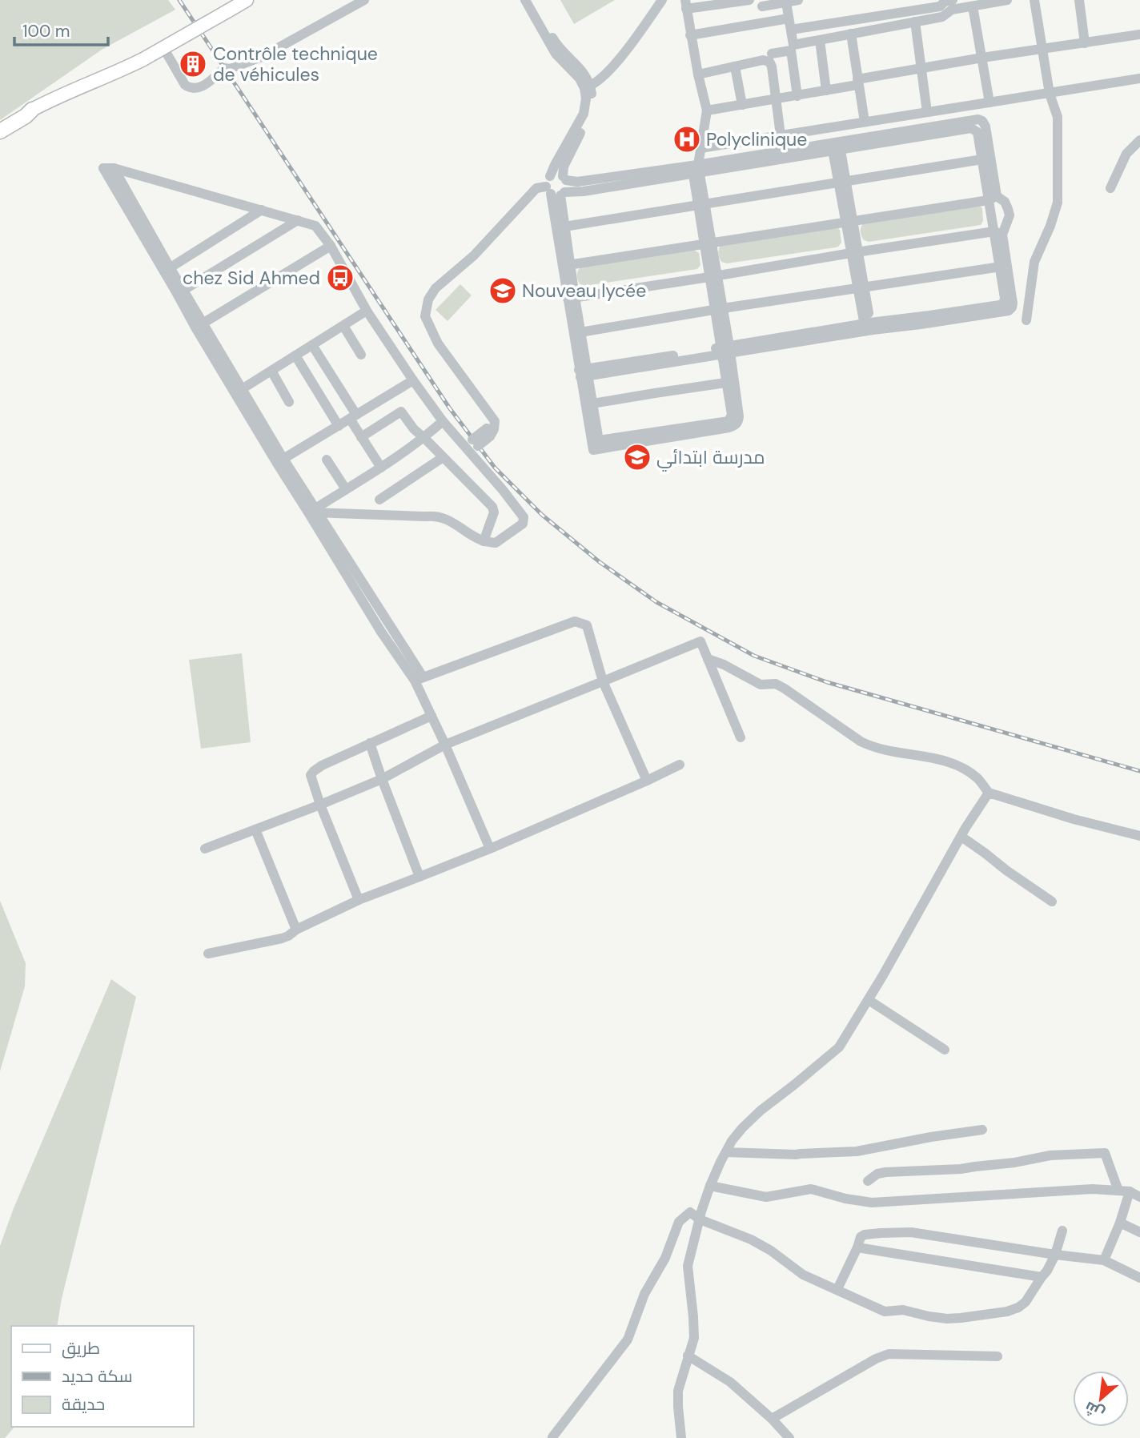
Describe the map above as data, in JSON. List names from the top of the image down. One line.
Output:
{"places":{"building":["Contrôle technique de véhicules"],"hospital":["Polyclinique"],"bus stop":["chez Sid Ahmed"],"school or university":["Nouveau lycée","مدرسة ابتدائي"]},"legend":["طريق","سكة حديد","حديقة"],"scale_bar":"100 m","north":"bottom left"}
